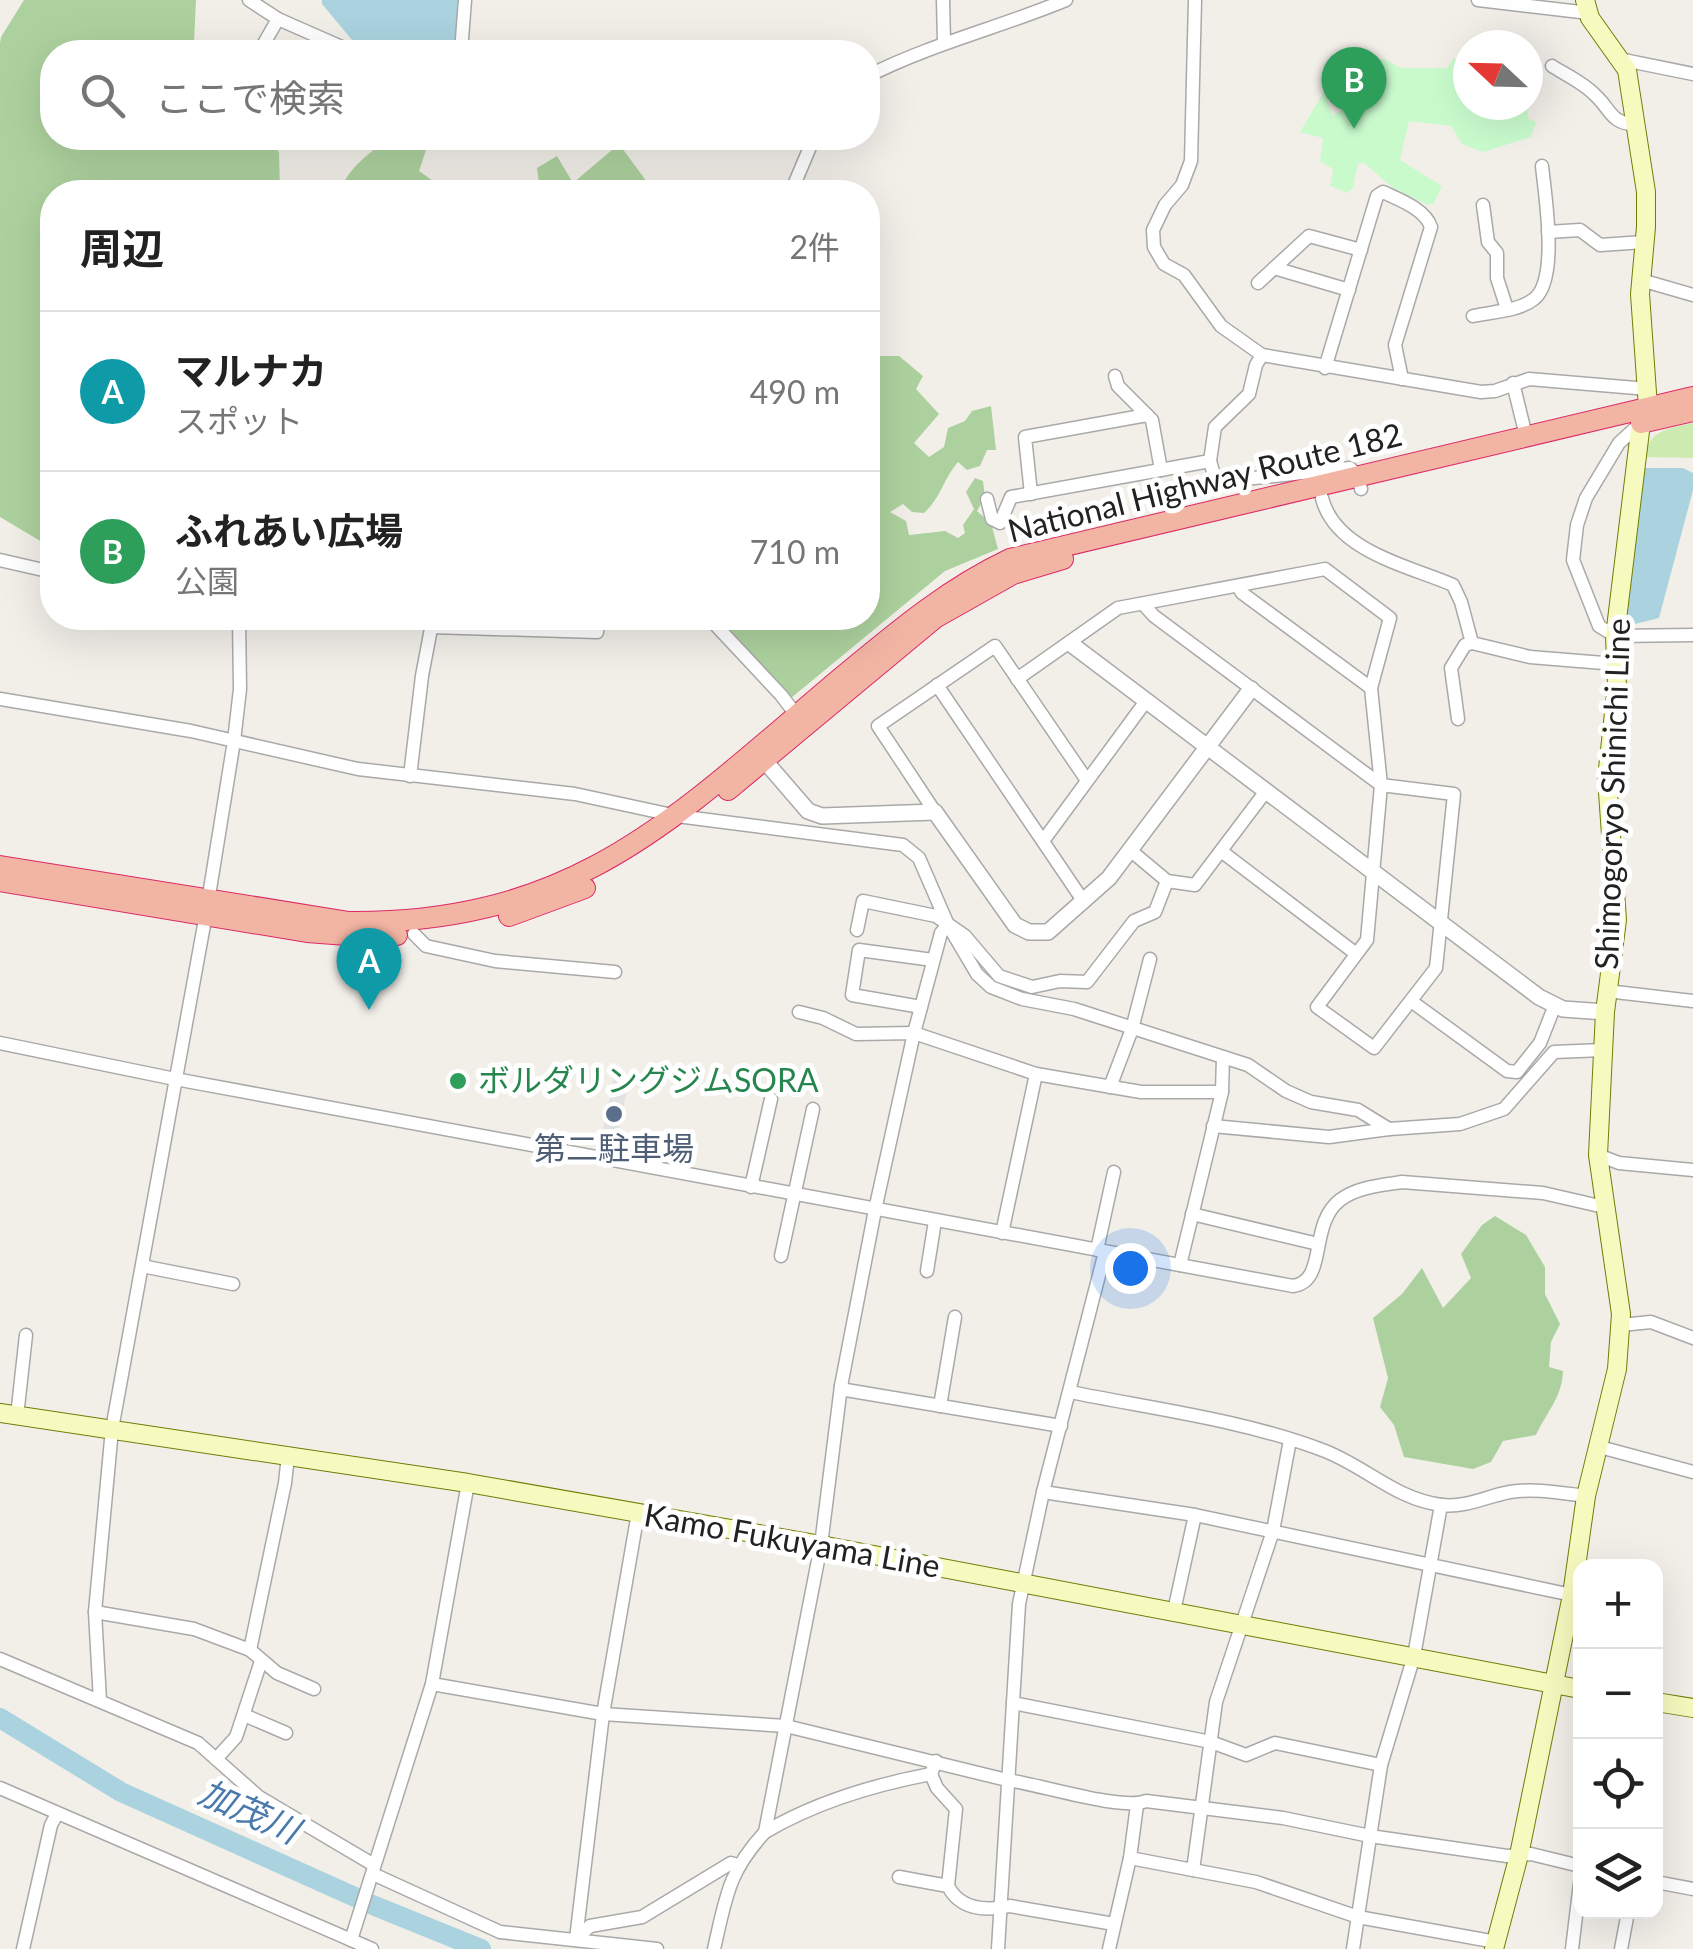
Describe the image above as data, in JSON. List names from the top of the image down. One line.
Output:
{"streets":{"highway":["National Highway Route 182"],"main road":["Shimogoryo Shinichi Line","Kamo Fukuyama Line"]},"crossings":[["National Highway Route 182","Shimogoryo Shinichi Line"],["Shimogoryo Shinichi Line","Kamo Fukuyama Line"]],"water":["加茂川"],"places":["ボルダリングジムSORA","第二駐車場"],"north":"left","page":{"search":"ここで検索","pins":["B","A"],"heading":["周辺","2件"],"list":[{"mark":"A","name":"マルナカ","note":"スポット","value":"490 m"},{"mark":"B","name":"ふれあい広場","note":"公園","value":"710 m"}],"map_buttons":["+","−"]}}
